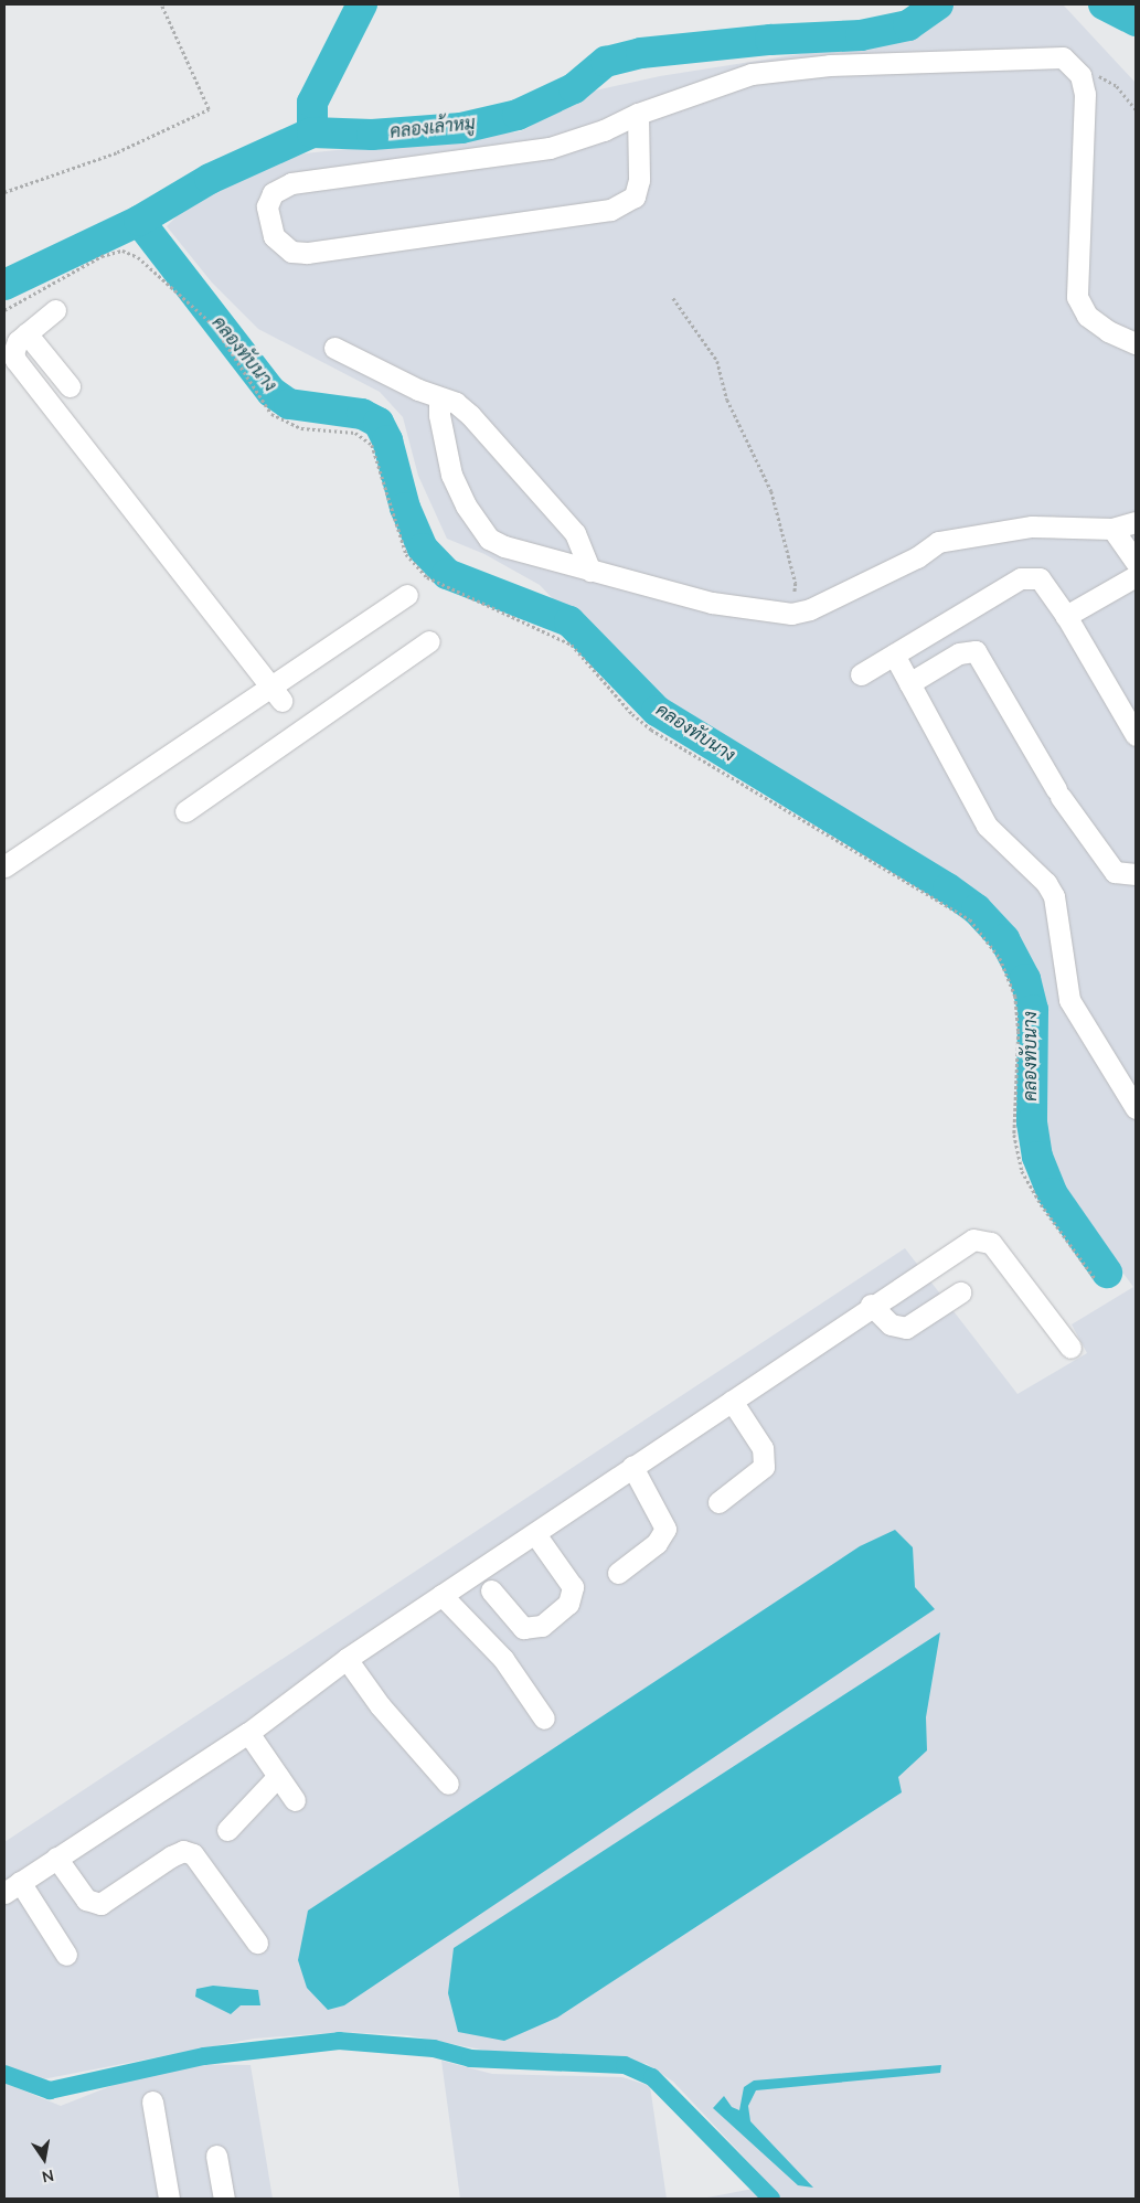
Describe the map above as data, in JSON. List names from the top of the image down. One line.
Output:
{"water":["คลองเล้าหมู","คลองทับนาง"],"north":"bottom"}
